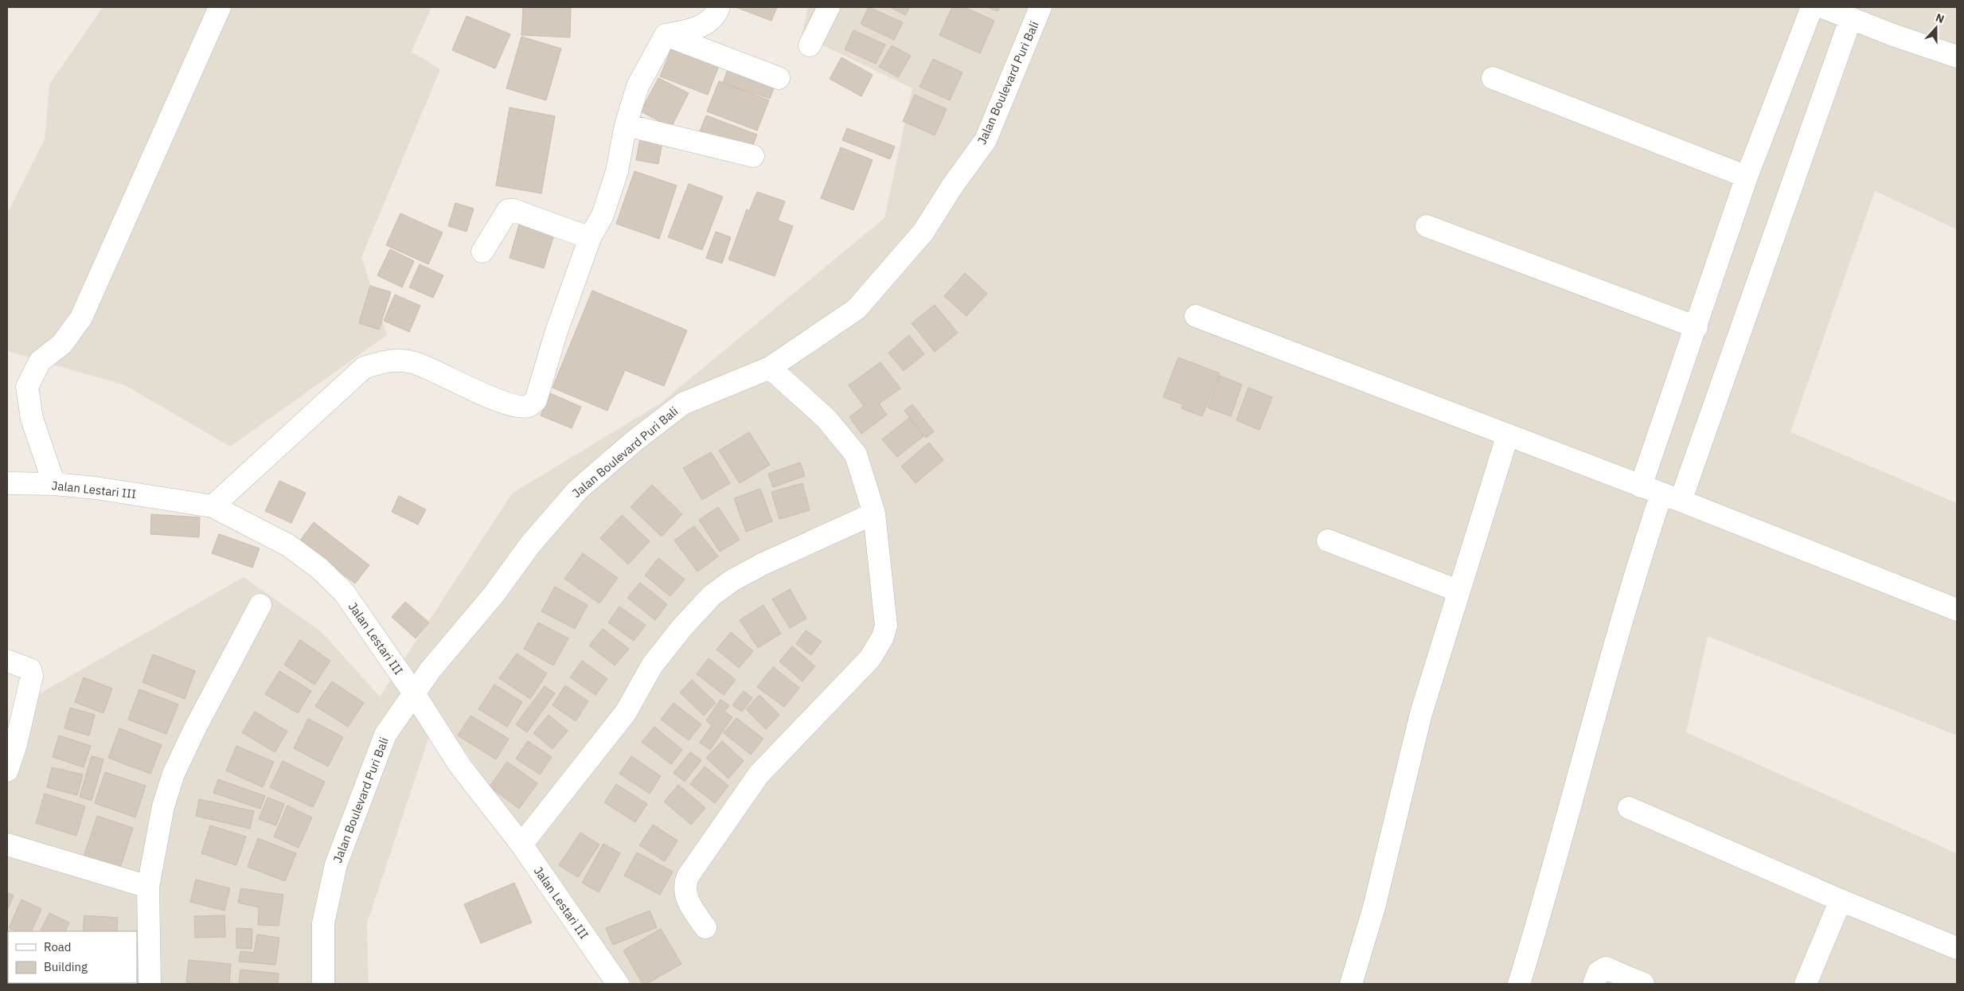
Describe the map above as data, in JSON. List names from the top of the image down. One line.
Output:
{"streets":{"street":["Jalan Boulevard Puri Bali","Jalan Lestari III"]},"crossings":[["Jalan Boulevard Puri Bali","Jalan Lestari III"]],"legend":["Road","Building"],"north":"top"}
